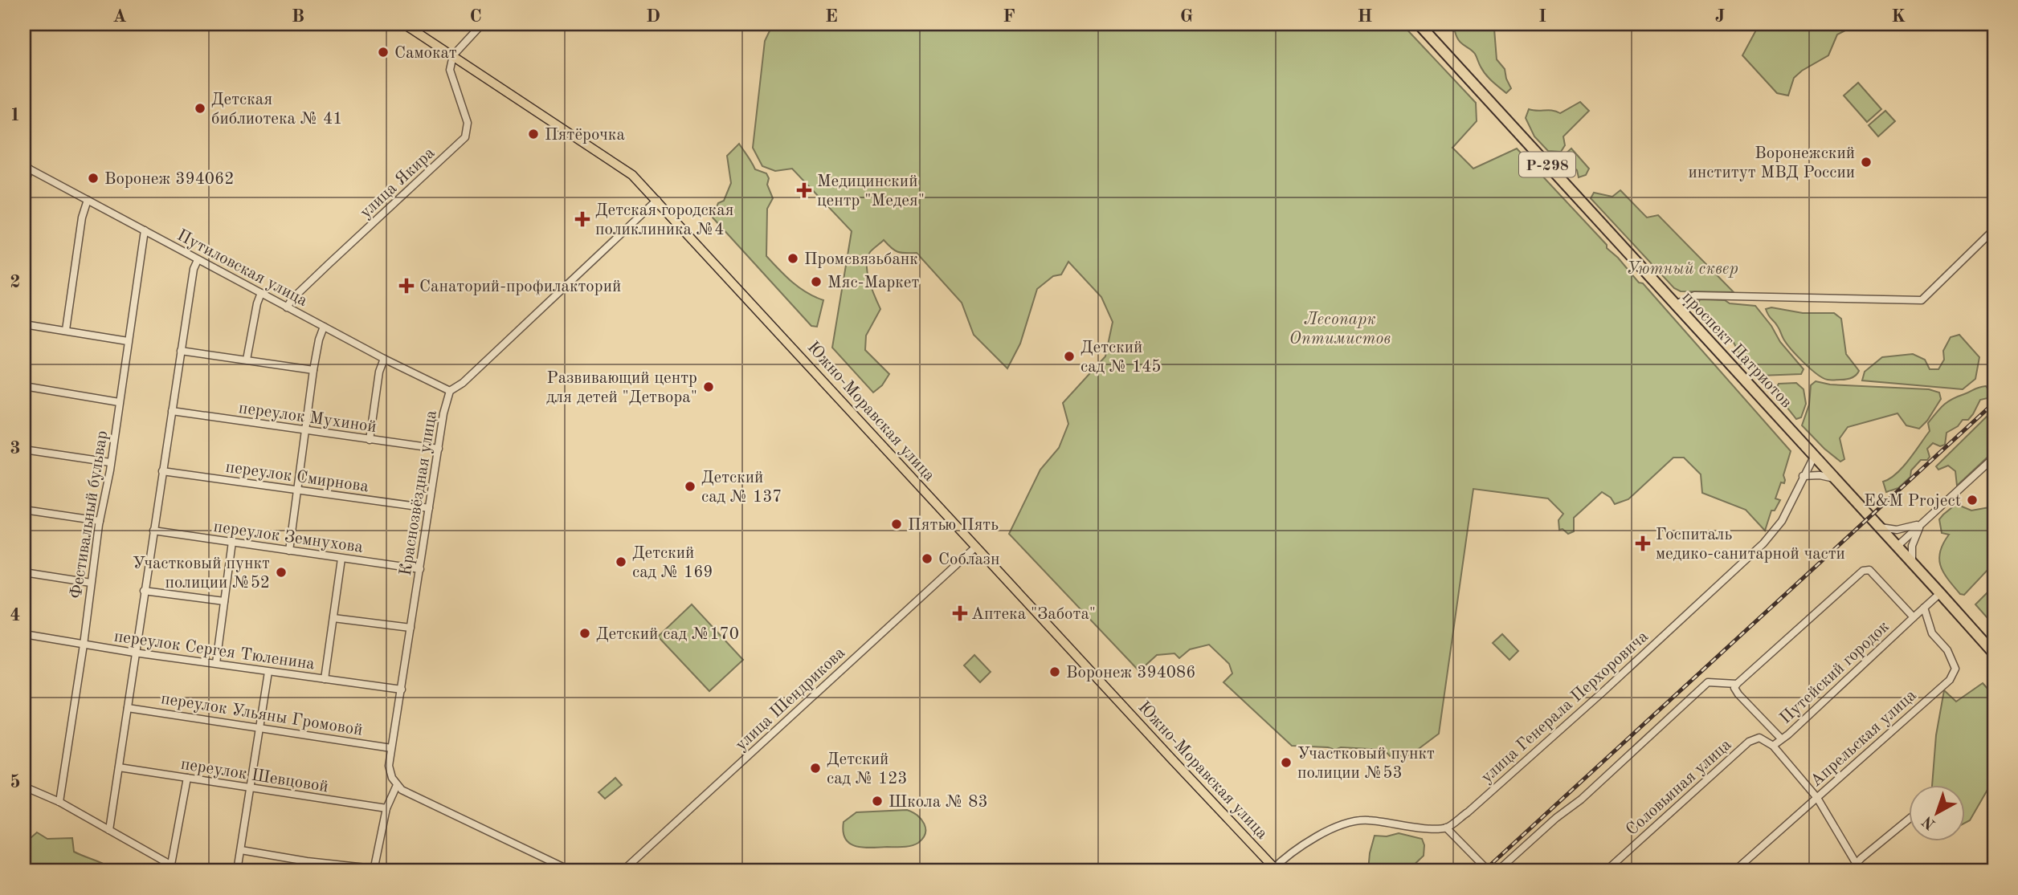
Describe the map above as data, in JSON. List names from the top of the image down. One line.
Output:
{"streets":{"highway":["Р-298","проспект Патриотов"],"main road":["Южно-Моравская улица"],"street":["улица Якира","Путиловская улица","переулок Мухиной","переулок Смирнова","Краснозвёздная улица","Фестивальный бульвар","переулок Земнухова","переулок Сергея Тюленина","Путейский городок","улица Шендрикова","улица Генерала Перхоровича","переулок Ульяны Громовой","Апрельская улица","переулок Шевцовой","Соловьиная улица"]},"crossings":[["Р-298","проспект Патриотов"],["Р-298","Путейский городок"],["улица Якира","Путиловская улица"],["улица Якира","Южно-Моравская улица"],["Путиловская улица","Краснозвёздная улица"],["Путиловская улица","Фестивальный бульвар"],["проспект Патриотов","улица Генерала Перхоровича"],["Южно-Моравская улица","Краснозвёздная улица"],["Южно-Моравская улица","улица Шендрикова"],["переулок Мухиной","Краснозвёздная улица"],["переулок Смирнова","Краснозвёздная улица"],["Краснозвёздная улица","переулок Земнухова"],["Краснозвёздная улица","переулок Сергея Тюленина"],["Краснозвёздная улица","переулок Ульяны Громовой"],["Фестивальный бульвар","переулок Сергея Тюленина"],["Путейский городок","Апрельская улица"]],"parks":["Уютный сквер","Лесопарк Оптимистов"],"places":{"other":["Самокат","Детская библиотека № 41","Пятёрочка","Воронежский институт МВД России","Воронеж 394062","Промсвязьбанк","Мяс-Маркет","Детский сад № 145","Развивающий центр для детей \"Детвора\"","Детский сад № 137","E&M Project","Пятью Пять","Соблазн","Детский сад № 169","Участковый пункт полиции №52","Детский сад №170","Воронеж 394086","Участковый пункт полиции №53","Детский сад № 123","Школа № 83"],"health":["Медицинский центр \"Медея\"","Детская городская поликлиника №4","Cанаторий-профилакторий","Госпиталь медико-санитарной части","Аптека \"Забота\""]},"north":"bottom left","grid":{"columns":["A","B","C","D","E","F","G","H","I","J","K"],"rows":["1","2","3","4","5"]}}
